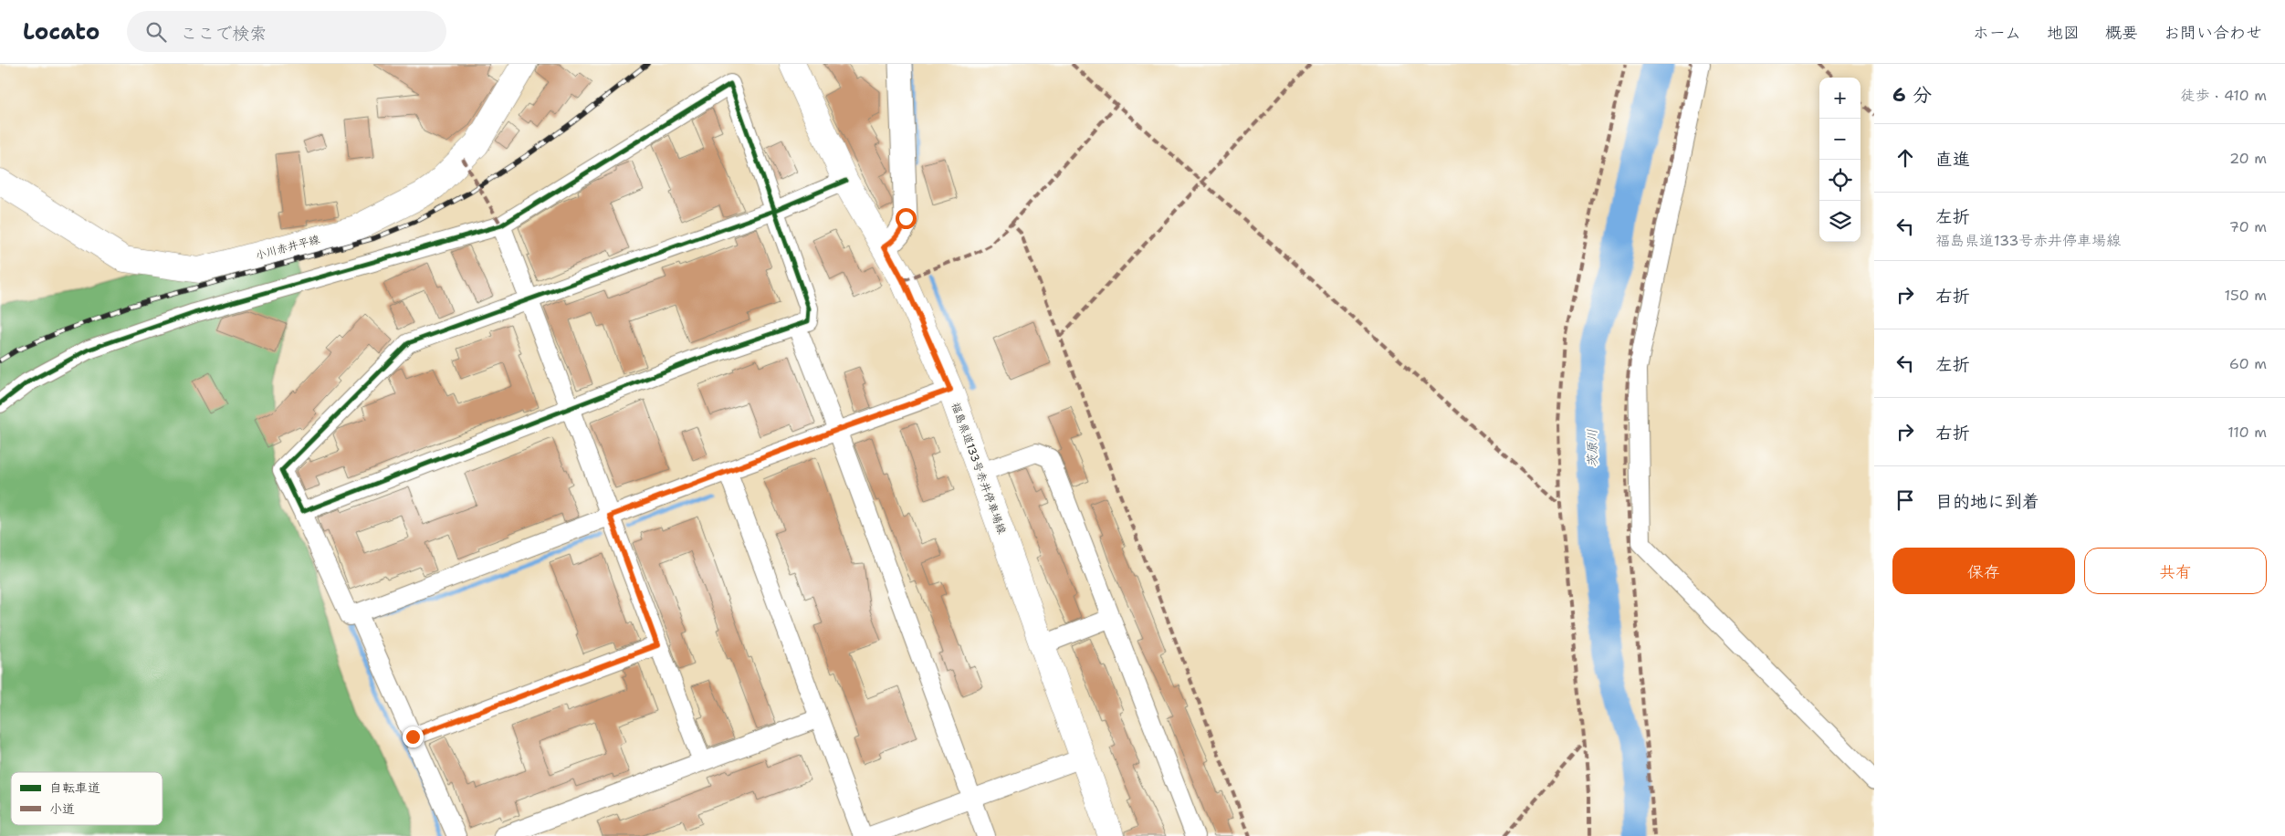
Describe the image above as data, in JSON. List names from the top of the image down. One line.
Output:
{"streets":{"main road":["小川赤井平線","福島県道133号赤井停車場線"]},"water":["茨原川"],"legend":["自転車道","小道"],"page":{"header":"Locato","search":"ここで検索","nav":["ホーム","地図","概要","お問い合わせ"],"heading":["6 分","徒歩 · 410 m"],"map_buttons":["+","−"],"list":[["直進","20 m"],["左折","福島県道133号赤井停車場線","70 m"],["右折","150 m"],["左折","60 m"],["右折","110 m"],"目的地に到着"],"buttons":["保存","共有"]}}
